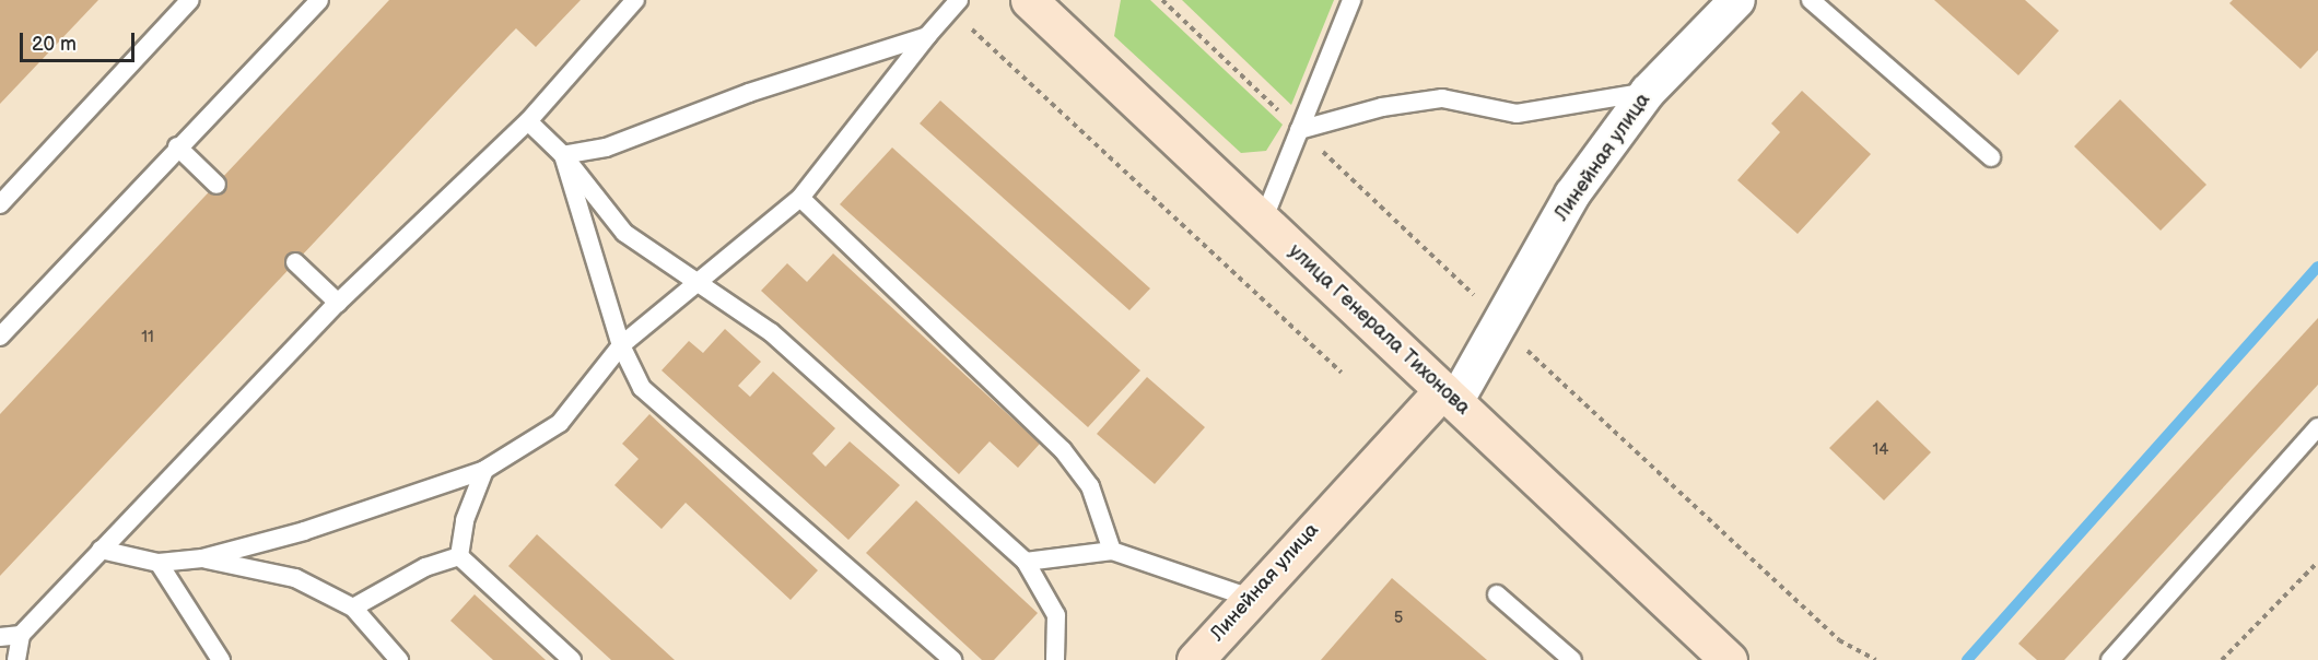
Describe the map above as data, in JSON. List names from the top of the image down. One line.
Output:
{"streets":{"main road":["Линейная улица","улица Генерала Тихонова"]},"crossings":[["Линейная улица","улица Генерала Тихонова"]],"house_numbers":["11","14","5"],"scale_bar":"20 m"}
